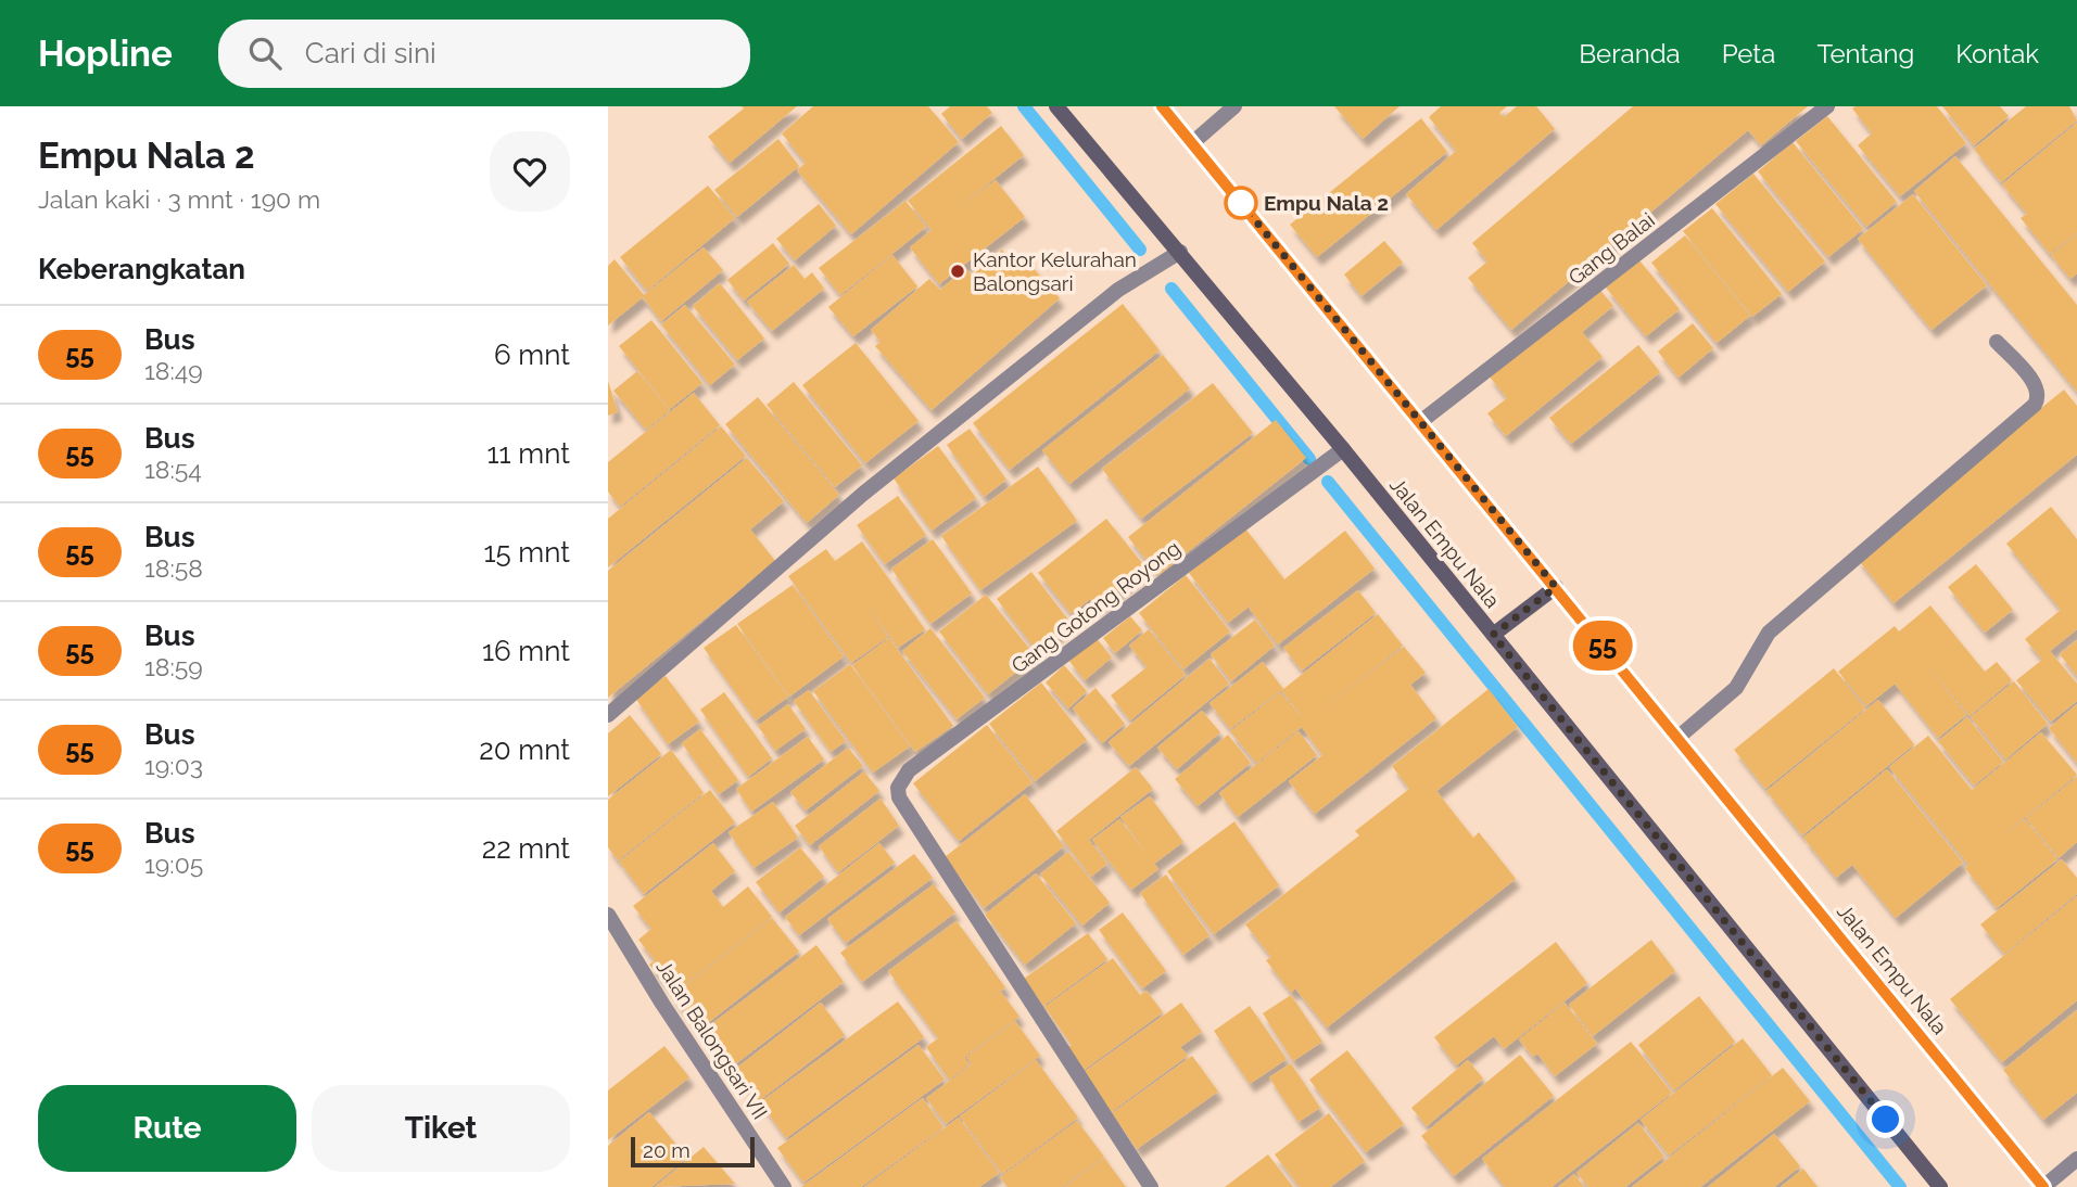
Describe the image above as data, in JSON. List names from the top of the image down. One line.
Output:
{"streets":{"main road":["Jalan Empu Nala"],"street":["Gang Balai","Gang Gotong Royong","Jalan Balongsari VII"]},"crossings":[["Gang Balai","Jalan Empu Nala"],["Jalan Empu Nala","Gang Gotong Royong"]],"places":["Empu Nala 2","Kantor Kelurahan Balongsari"],"lines":["bus line 55"],"scale_bar":"20 m","page":{"header":"Hopline","search":"Cari di sini","nav":["Beranda","Peta","Tentang","Kontak"],"heading":[["Empu Nala 2","Jalan kaki · 3 mnt · 190 m"],"Keberangkatan"],"on_map":"55","list":[{"mark":"55","name":"Bus","note":"18:49","value":"6 mnt"},{"mark":"55","name":"Bus","note":"18:54","value":"11 mnt"},{"mark":"55","name":"Bus","note":"18:58","value":"15 mnt"},{"mark":"55","name":"Bus","note":"18:59","value":"16 mnt"},{"mark":"55","name":"Bus","note":"19:03","value":"20 mnt"},{"mark":"55","name":"Bus","note":"19:05","value":"22 mnt"}],"buttons":["Rute","Tiket"],"scale":"20 m"}}
